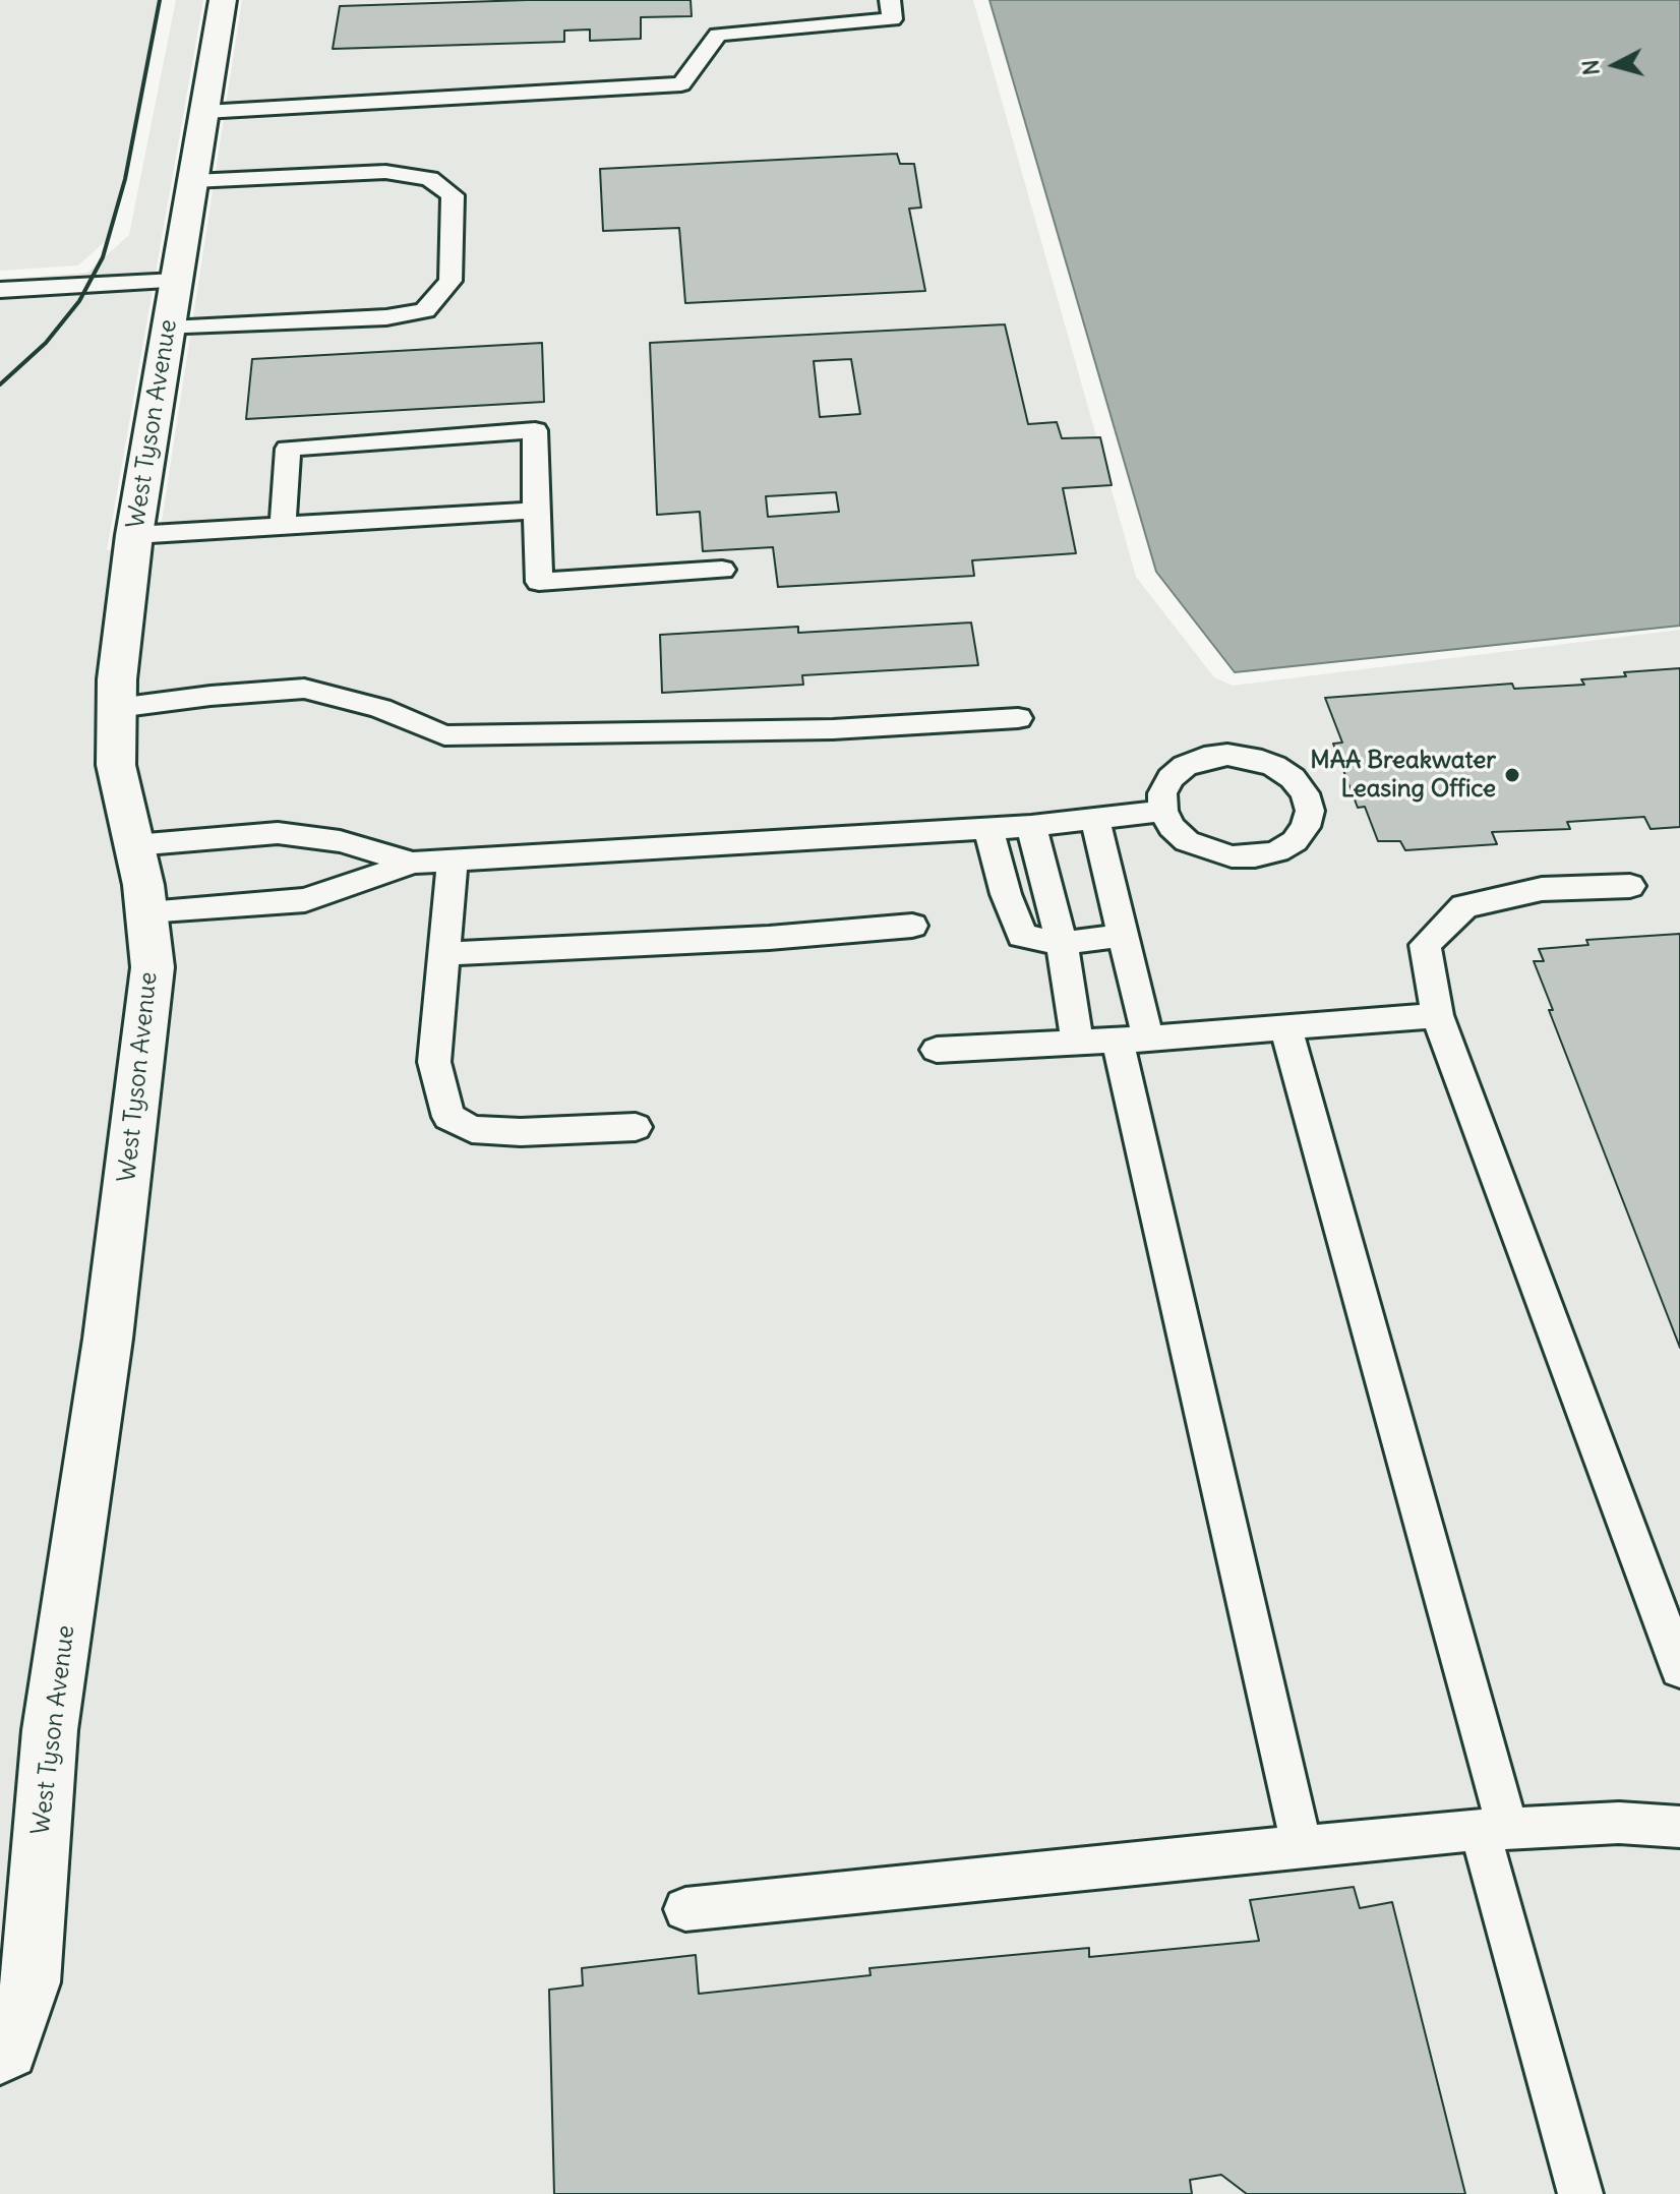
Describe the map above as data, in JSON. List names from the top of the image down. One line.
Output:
{"streets":{"street":["West Tyson Avenue"]},"places":["MAA Breakwater Leasing Office"],"north":"left"}
